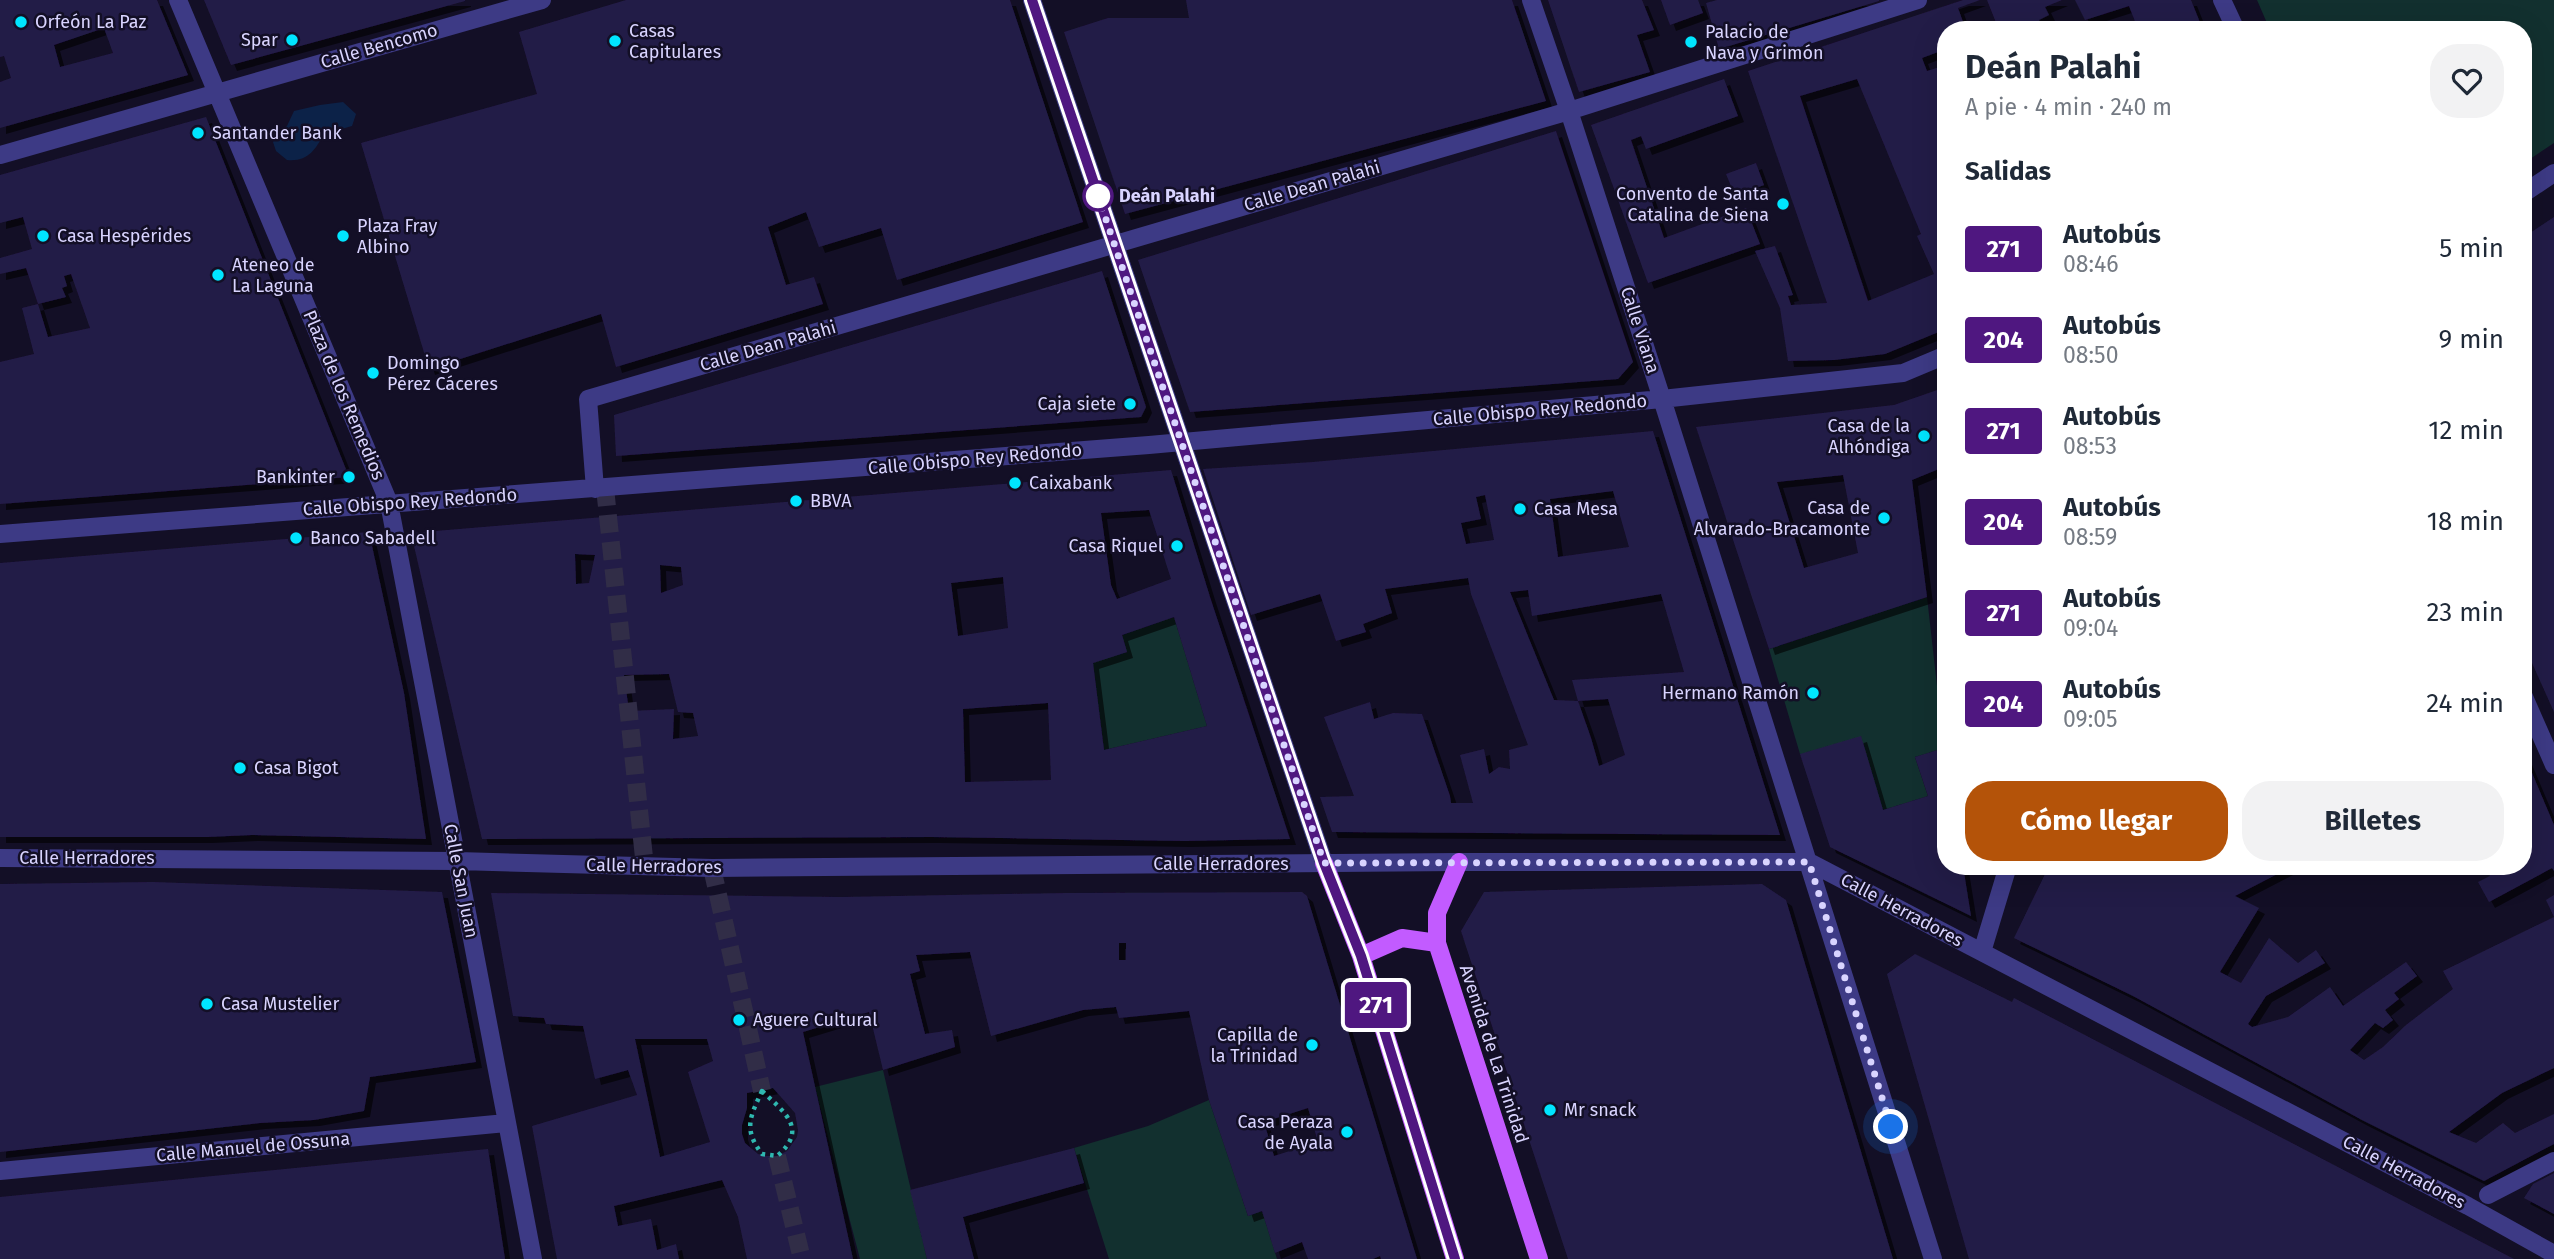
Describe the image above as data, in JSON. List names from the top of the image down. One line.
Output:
{"streets":{"main road":["Avenida de La Trinidad"],"street":["Calle Bencomo","Calle Dean Palahi","Calle Viana","Plaza de los Remedios","Calle Obispo Rey Redondo","Calle Herradores","Calle San Juan","Calle Manuel de Ossuna"]},"crossings":[["Calle Bencomo","Plaza de los Remedios"],["Calle Dean Palahi","Calle Viana"],["Calle Dean Palahi","Calle Obispo Rey Redondo"],["Calle Viana","Calle Obispo Rey Redondo"],["Calle Viana","Calle Herradores"],["Plaza de los Remedios","Calle Obispo Rey Redondo"],["Plaza de los Remedios","Calle San Juan"],["Calle Obispo Rey Redondo","Calle San Juan"],["Calle Herradores","Calle San Juan"],["Calle Herradores","Avenida de La Trinidad"],["Calle San Juan","Calle Manuel de Ossuna"]],"places":["Orfeón La Paz","Spar","Casas Capitulares","Palacio de Nava y Grimón","Santander Bank","Deán Palahi","Convento de Santa Catalina de Siena","Casa Hespérides","Plaza Fray Albino","Ateneo de La Laguna","Domingo Pérez Cáceres","Caja siete","Casa de la Alhóndiga","Bankinter","Caixabank","BBVA","Casa Mesa","Casa de Alvarado-Bracamonte","Banco Sabadell","Casa Riquel","Hermano Ramón","Casa Bigot","Casa Mustelier","Aguere Cultural","Capilla de la Trinidad","Mr snack","Casa Peraza de Ayala"],"lines":["bus line 271"],"page":{"on_map":"271","heading":[["Deán Palahi","A pie · 4 min · 240 m"],"Salidas"],"list":[{"mark":"271","name":"Autobús","note":"08:46","value":"5 min"},{"mark":"204","name":"Autobús","note":"08:50","value":"9 min"},{"mark":"271","name":"Autobús","note":"08:53","value":"12 min"},{"mark":"204","name":"Autobús","note":"08:59","value":"18 min"},{"mark":"271","name":"Autobús","note":"09:04","value":"23 min"},{"mark":"204","name":"Autobús","note":"09:05","value":"24 min"}],"buttons":["Cómo llegar","Billetes"]}}
